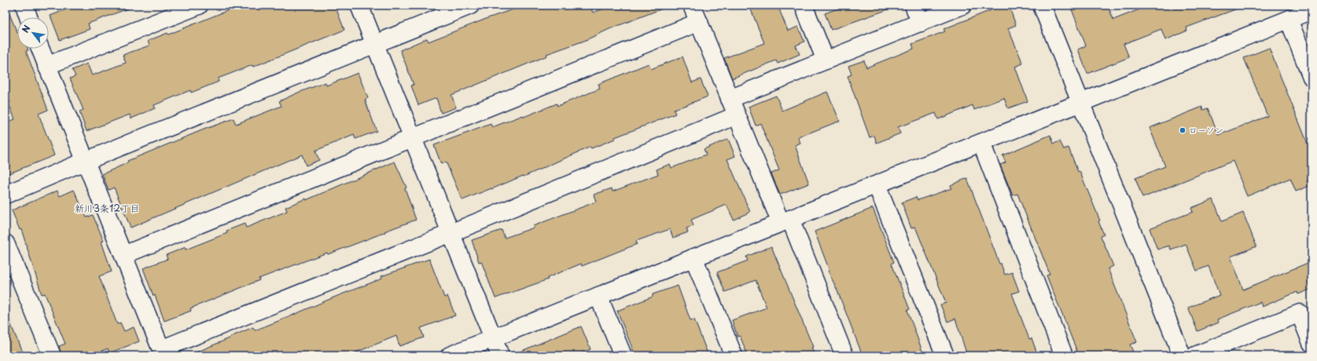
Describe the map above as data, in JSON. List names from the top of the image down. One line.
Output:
{"districts":["新川3条12丁目"],"places":["ローソン"],"north":"top left"}
